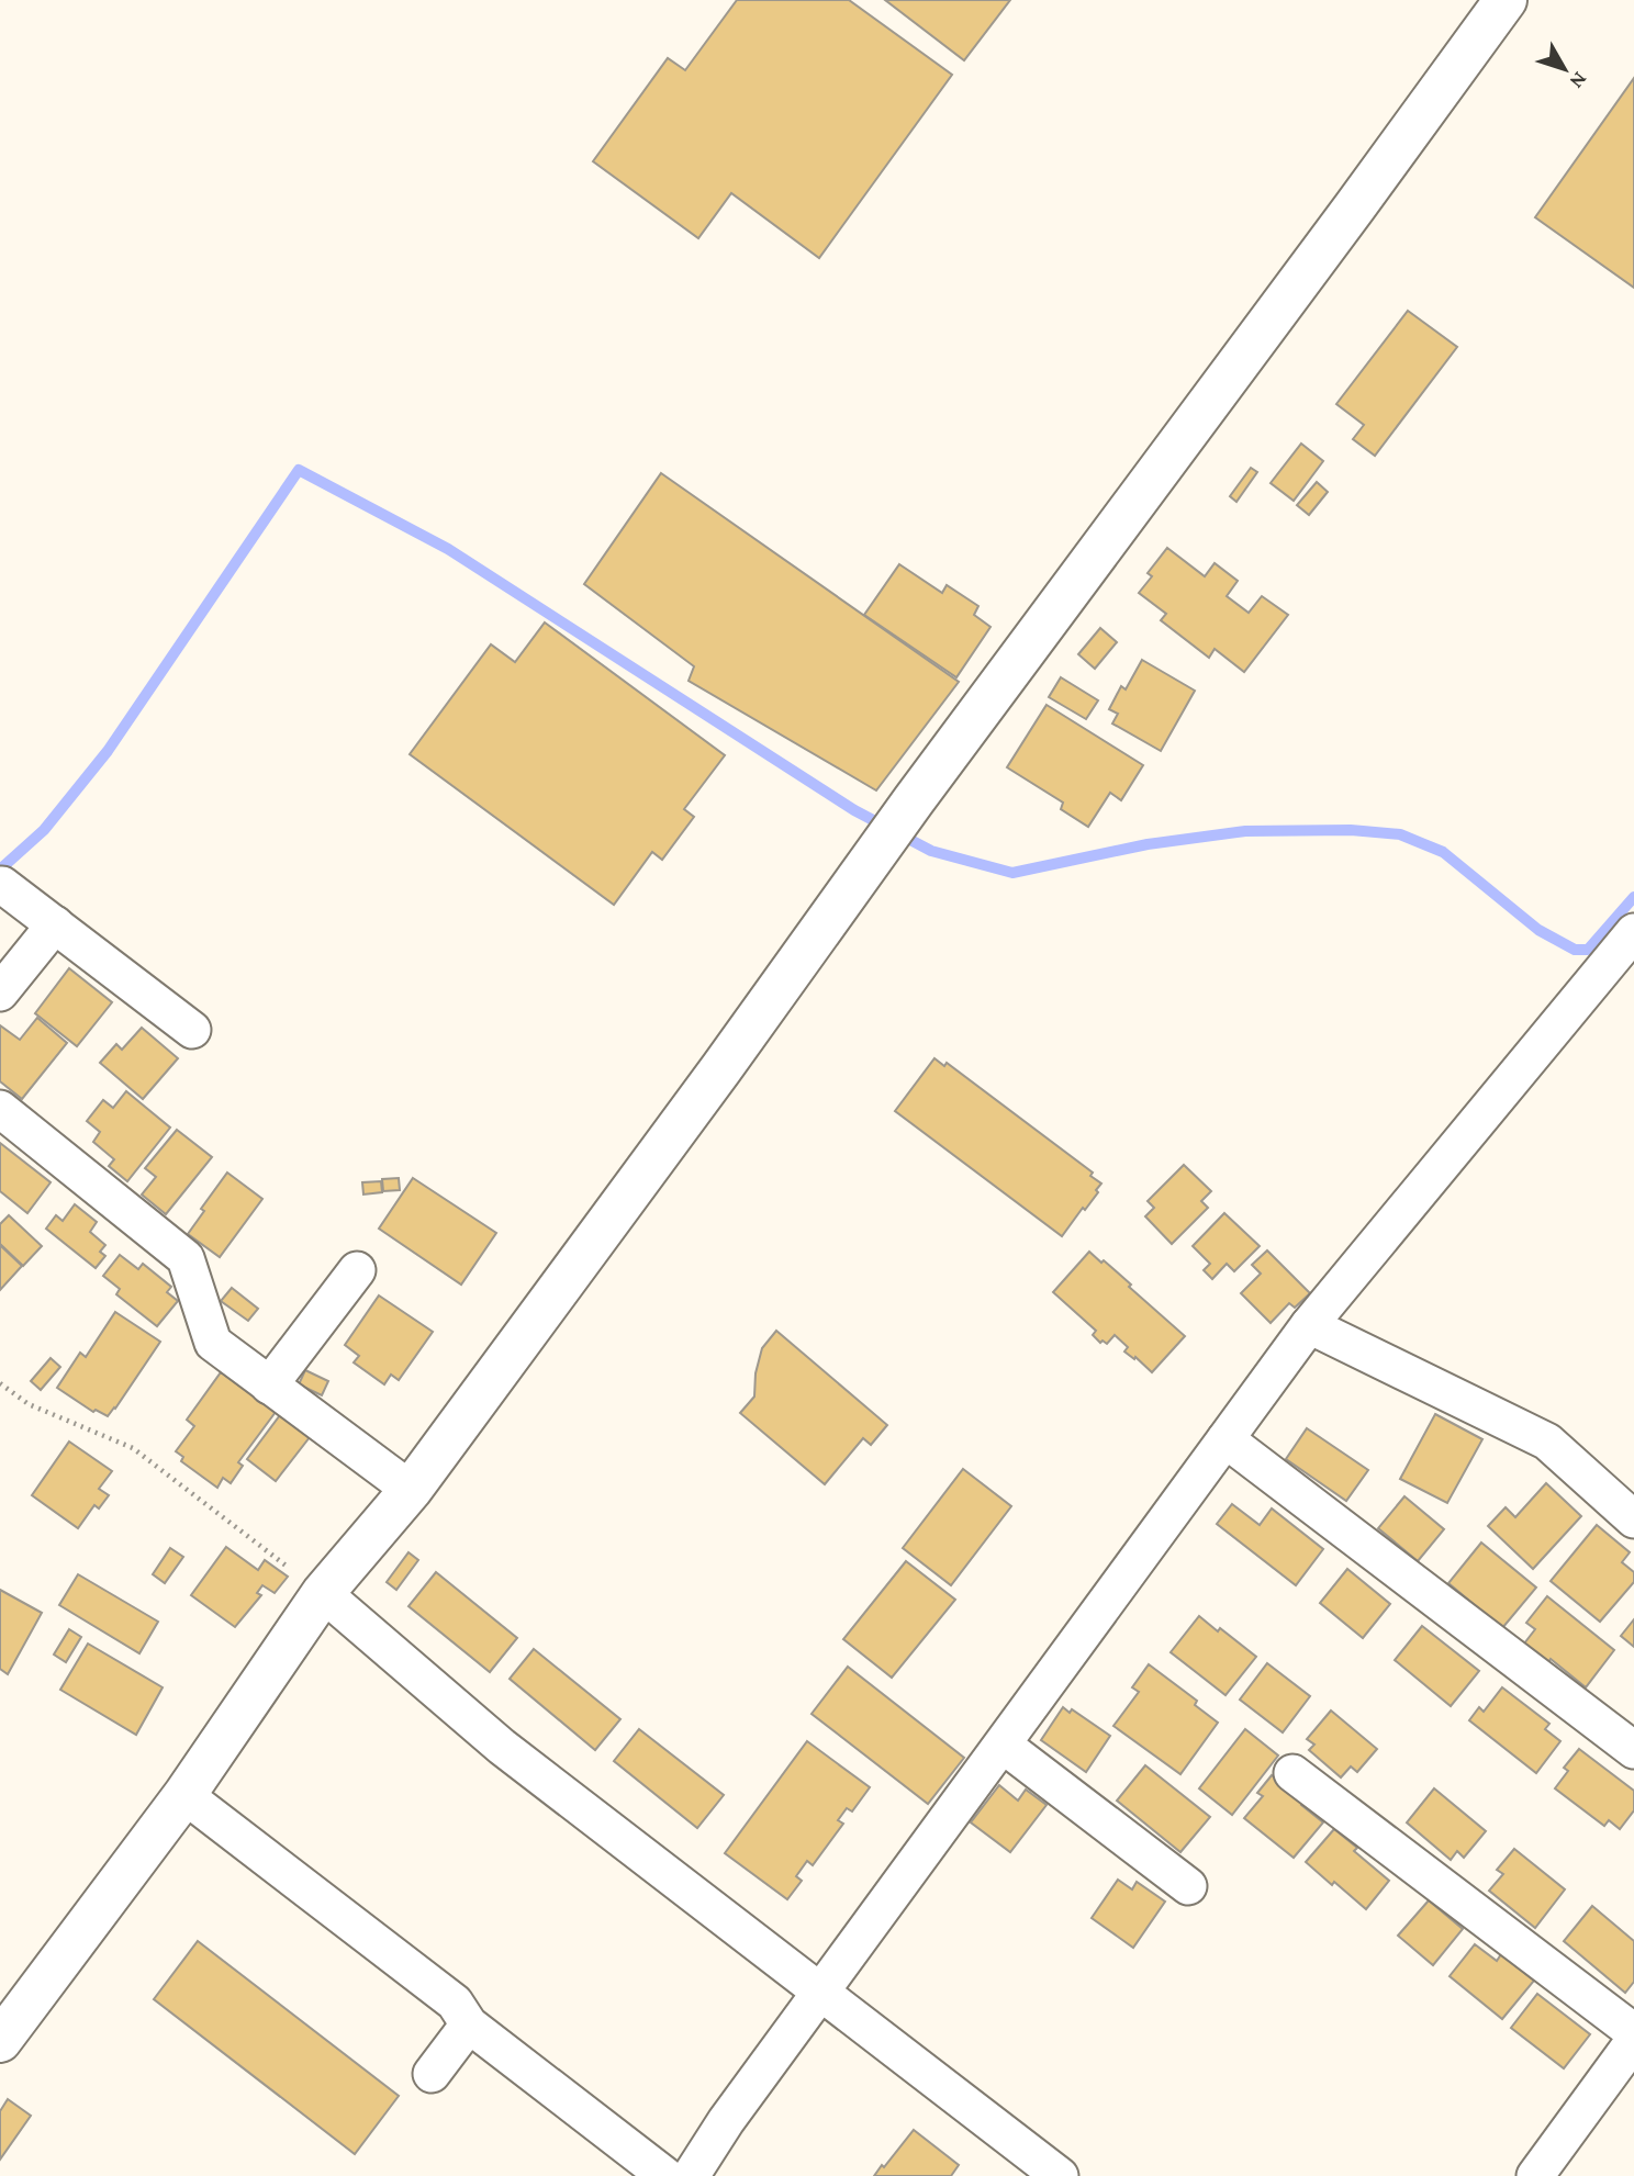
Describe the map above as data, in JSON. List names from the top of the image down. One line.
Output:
{"north":"bottom right"}
